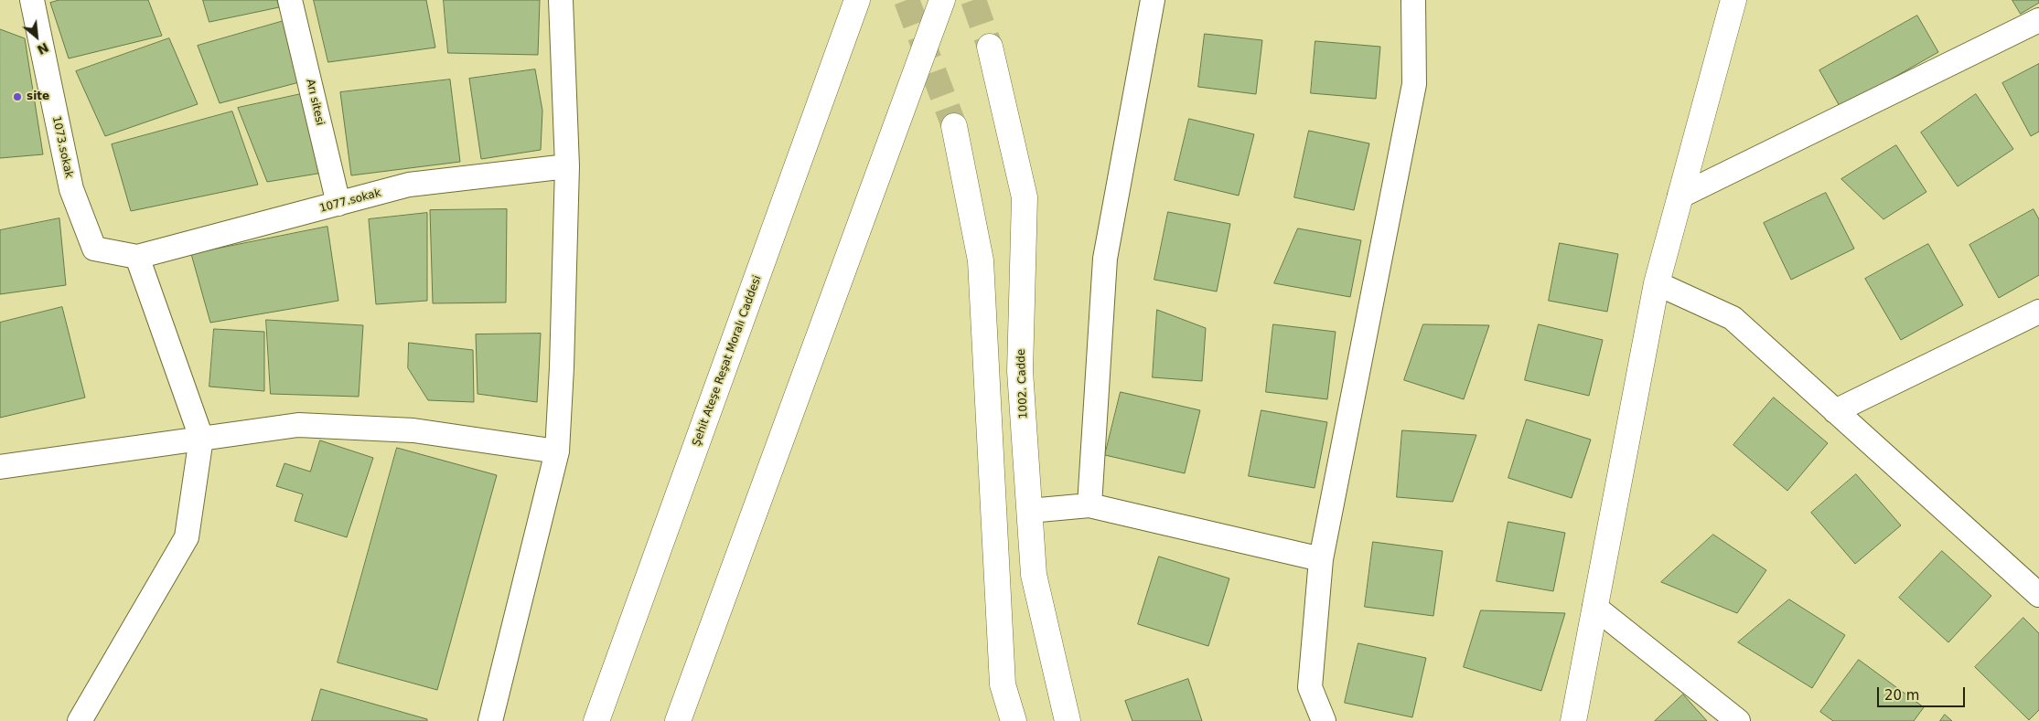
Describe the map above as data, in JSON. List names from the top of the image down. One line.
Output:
{"streets":{"main road":["Şehit Ateşe Reşat Moralı Caddesi","1002. Cadde"],"street":["Arı sitesi","1073.sokak","1077.sokak"]},"crossings":[["Arı sitesi","1077.sokak"],["1073.sokak","1077.sokak"]],"places":["site"],"scale_bar":"20 m","north":"bottom right"}
